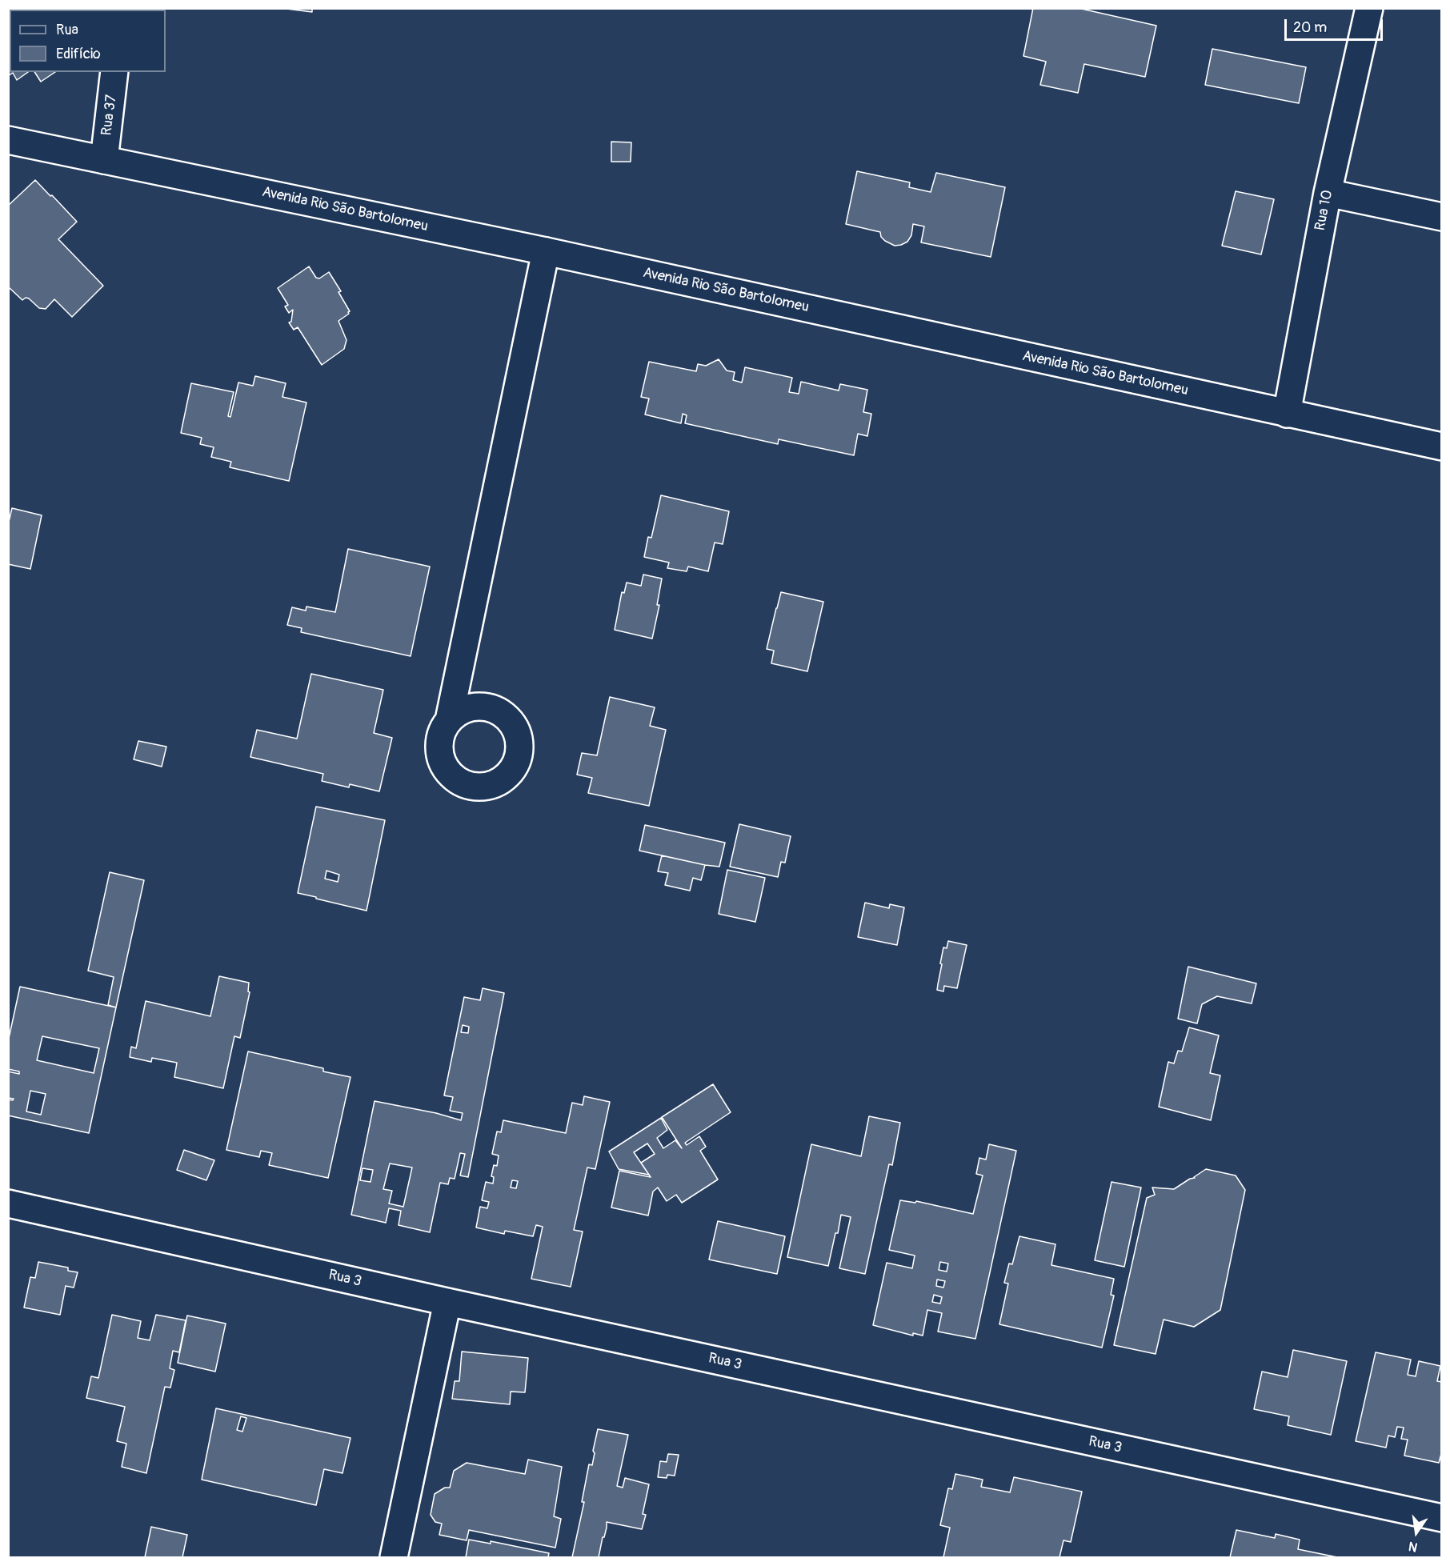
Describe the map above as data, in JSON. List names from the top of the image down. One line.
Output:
{"streets":{"street":["Rua 37","Avenida Rio São Bartolomeu","Rua 10","Rua 3"]},"crossings":[["Rua 37","Avenida Rio São Bartolomeu"],["Avenida Rio São Bartolomeu","Rua 10"]],"legend":["Rua","Edifício"],"scale_bar":"20 m","north":"bottom"}
